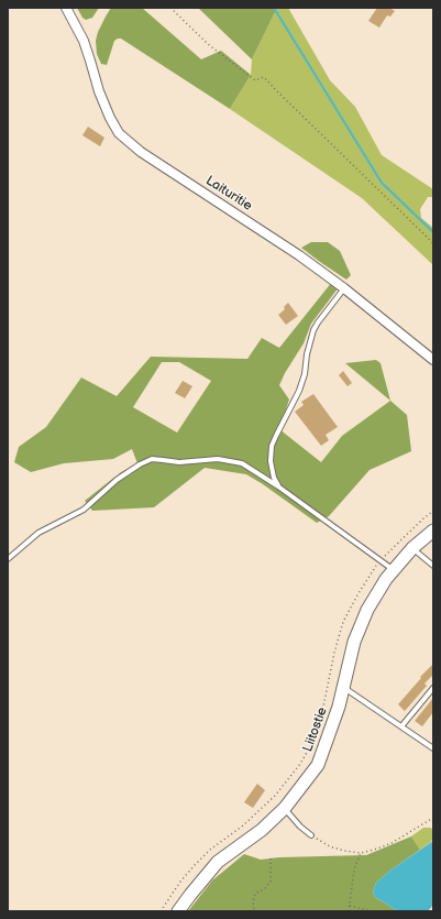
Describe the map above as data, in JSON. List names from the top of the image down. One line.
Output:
{"streets":{"street":["Laituritie","Liitostie"]}}
